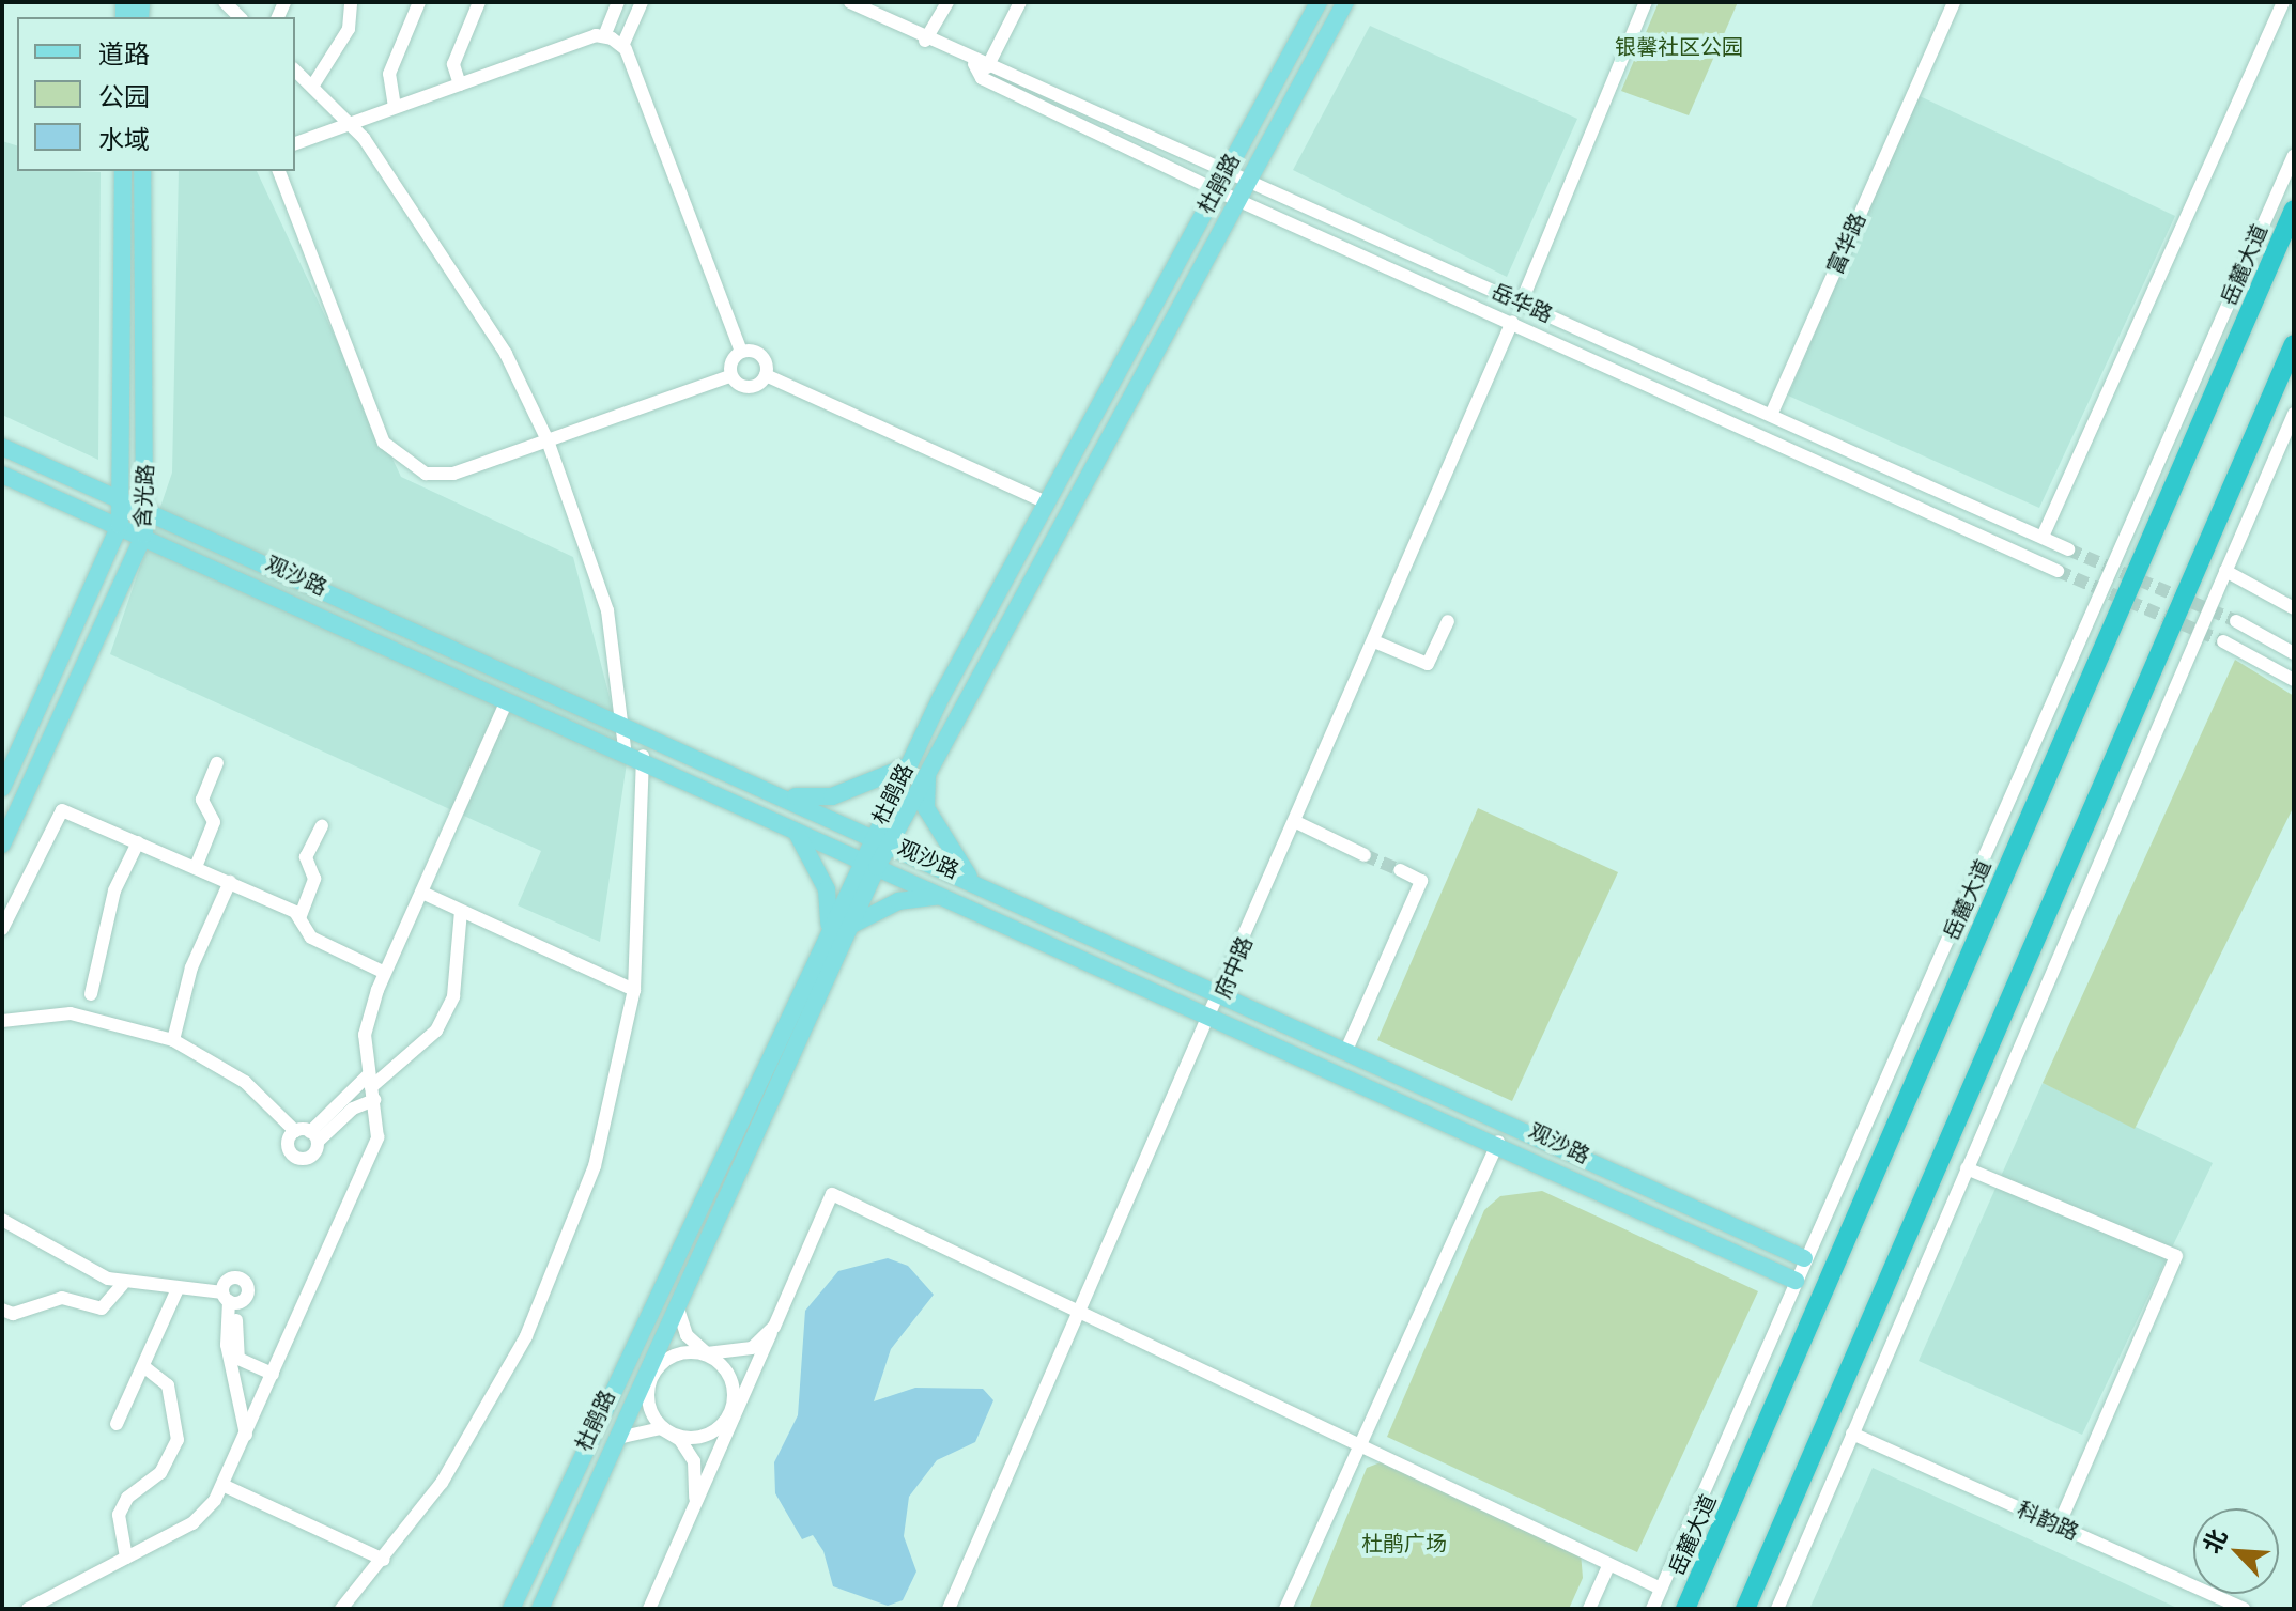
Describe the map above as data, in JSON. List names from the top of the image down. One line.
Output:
{"streets":{"highway":["岳麓大道"],"main road":["杜鹃路","含光路","观沙路"],"street":["富华路","岳华路","府中路","科韵路"]},"crossings":[["杜鹃路","岳华路"],["杜鹃路","观沙路"],["富华路","岳华路"],["岳华路","府中路"],["含光路","观沙路"],["观沙路","府中路"]],"parks":["银馨社区公园","杜鹃广场"],"legend":["道路","公园","水域"],"north":"top left"}
